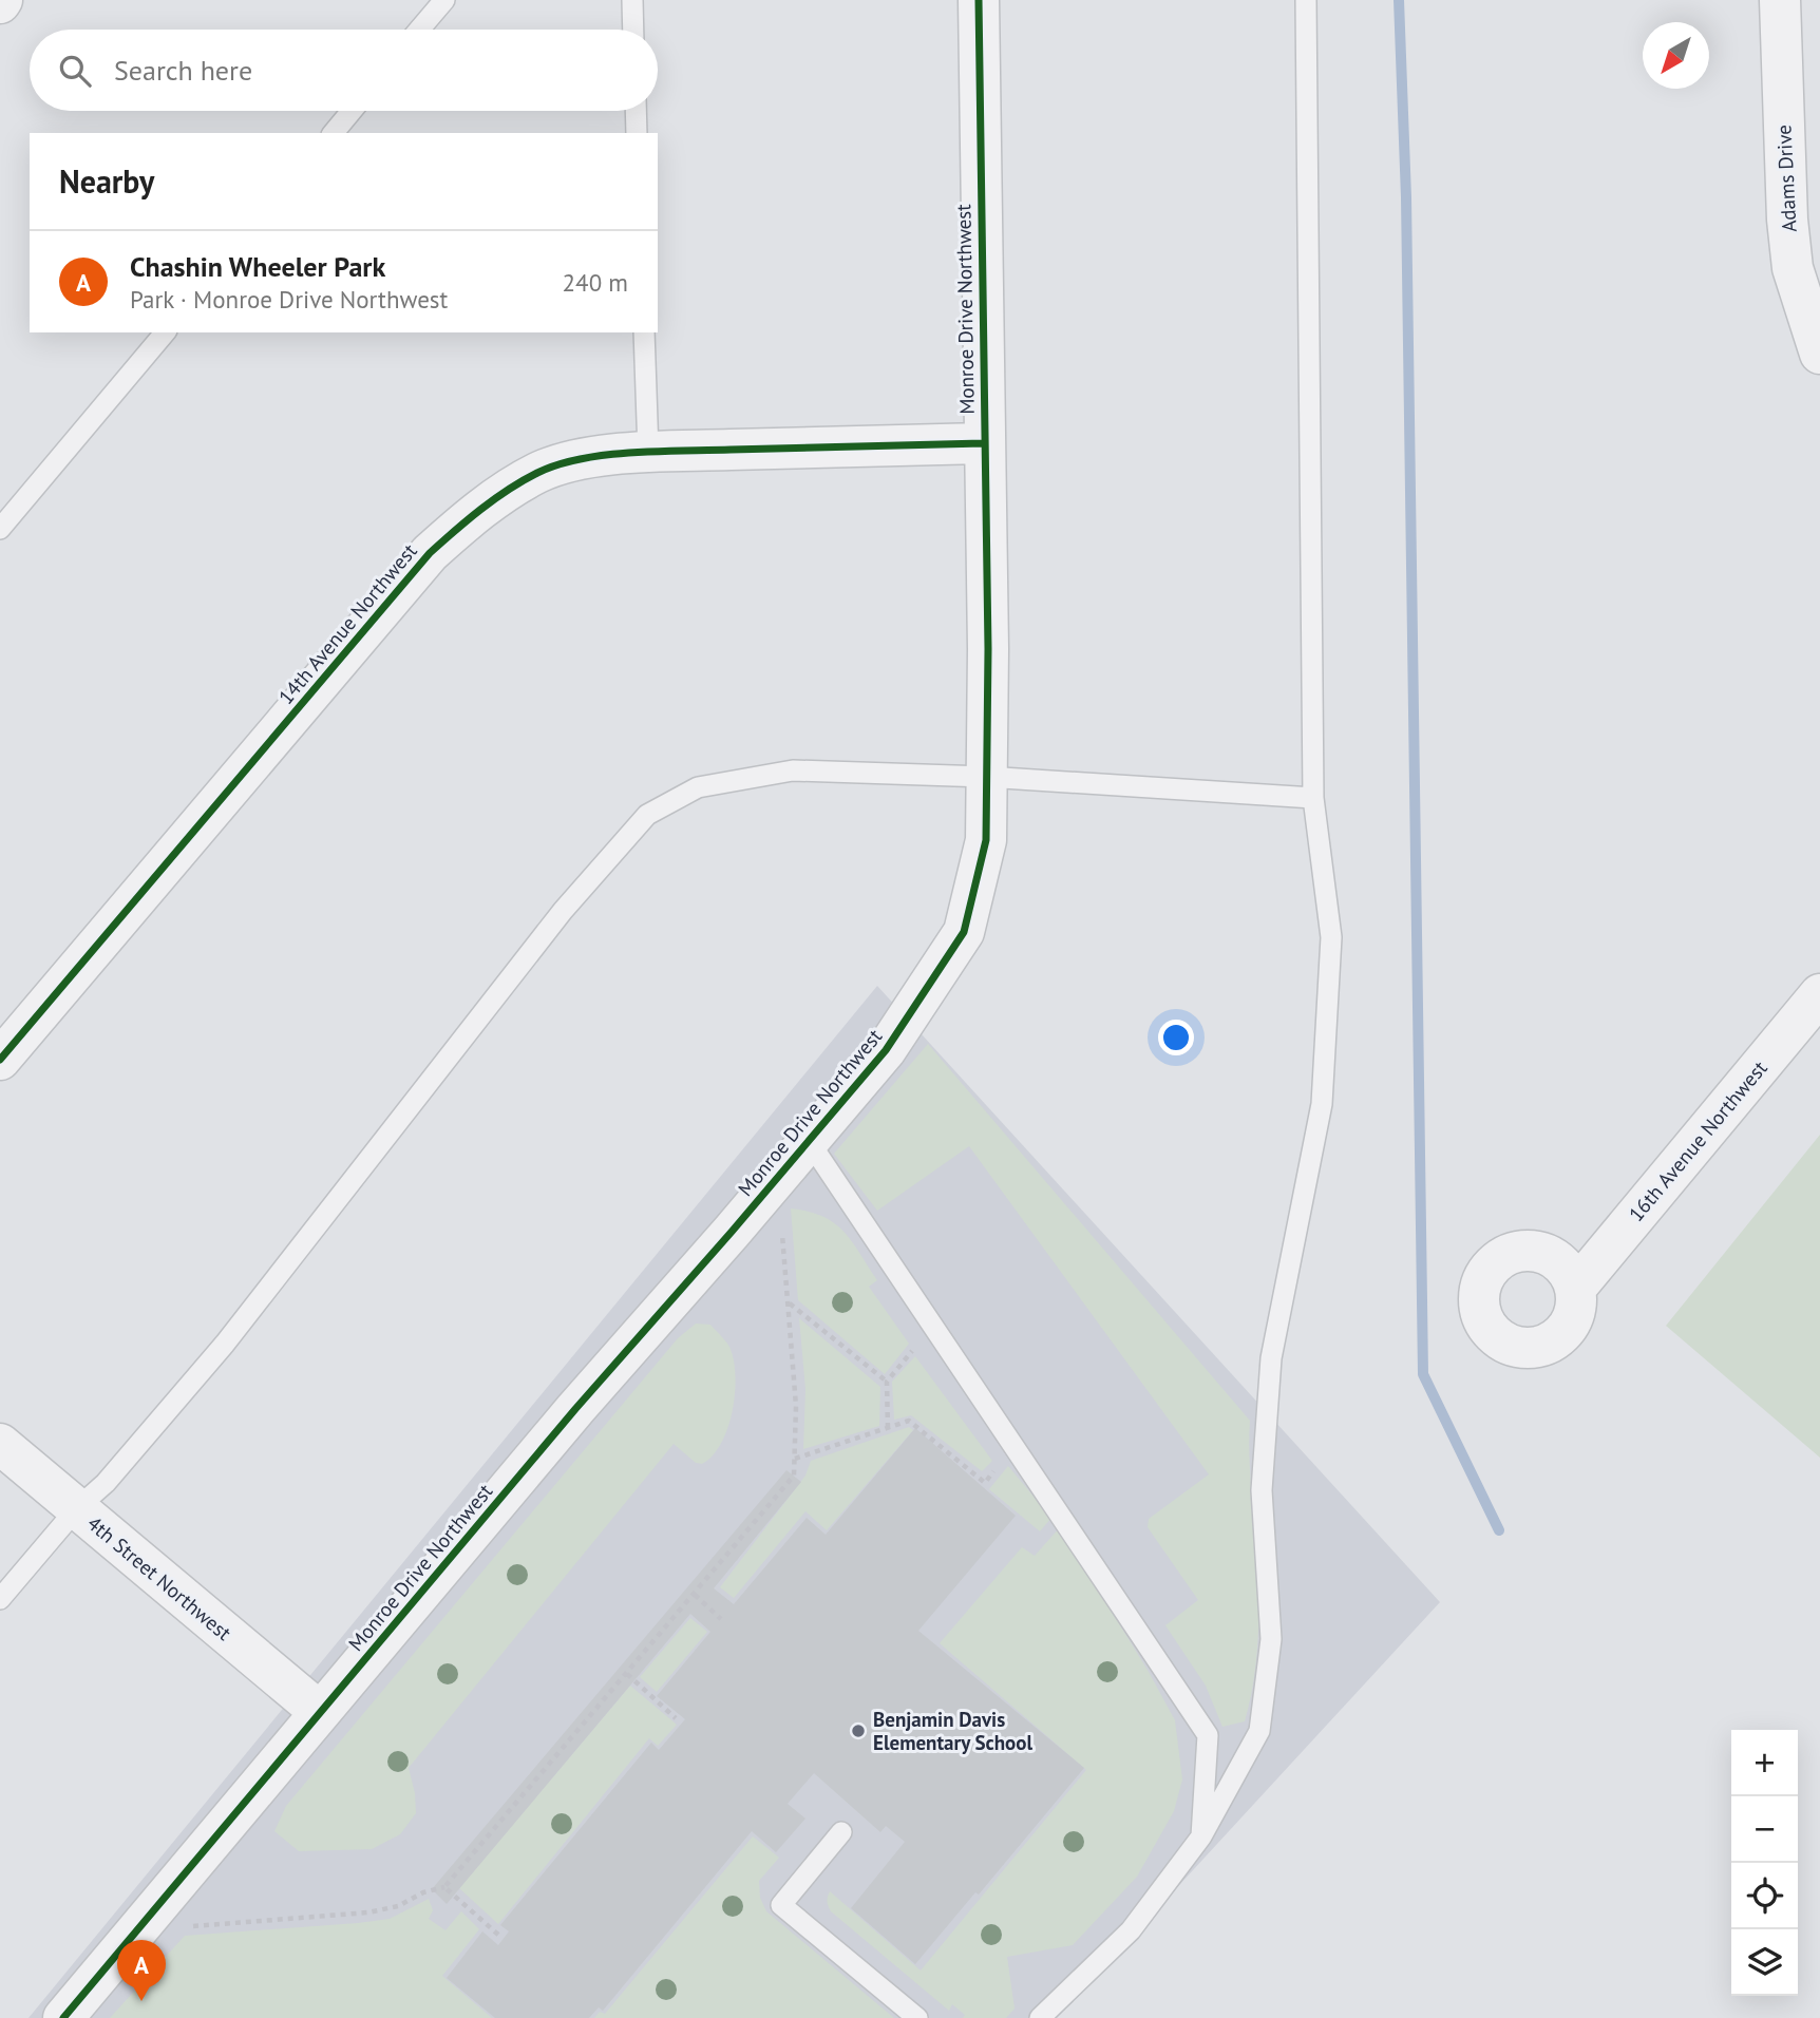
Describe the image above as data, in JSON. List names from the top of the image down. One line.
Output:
{"streets":{"street":["Adams Drive","Monroe Drive Northwest","14th Avenue Northwest","16th Avenue Northwest","4th Street Northwest"]},"crossings":[["Monroe Drive Northwest","14th Avenue Northwest"],["Monroe Drive Northwest","4th Street Northwest"]],"places":["Benjamin Davis Elementary School"],"north":"bottom left","page":{"search":"Search here","heading":"Nearby","list":[{"mark":"A","name":"Chashin Wheeler Park","note":"Park · Monroe Drive Northwest","value":"240 m"}],"map_buttons":["+","−"],"pins":"A"}}
